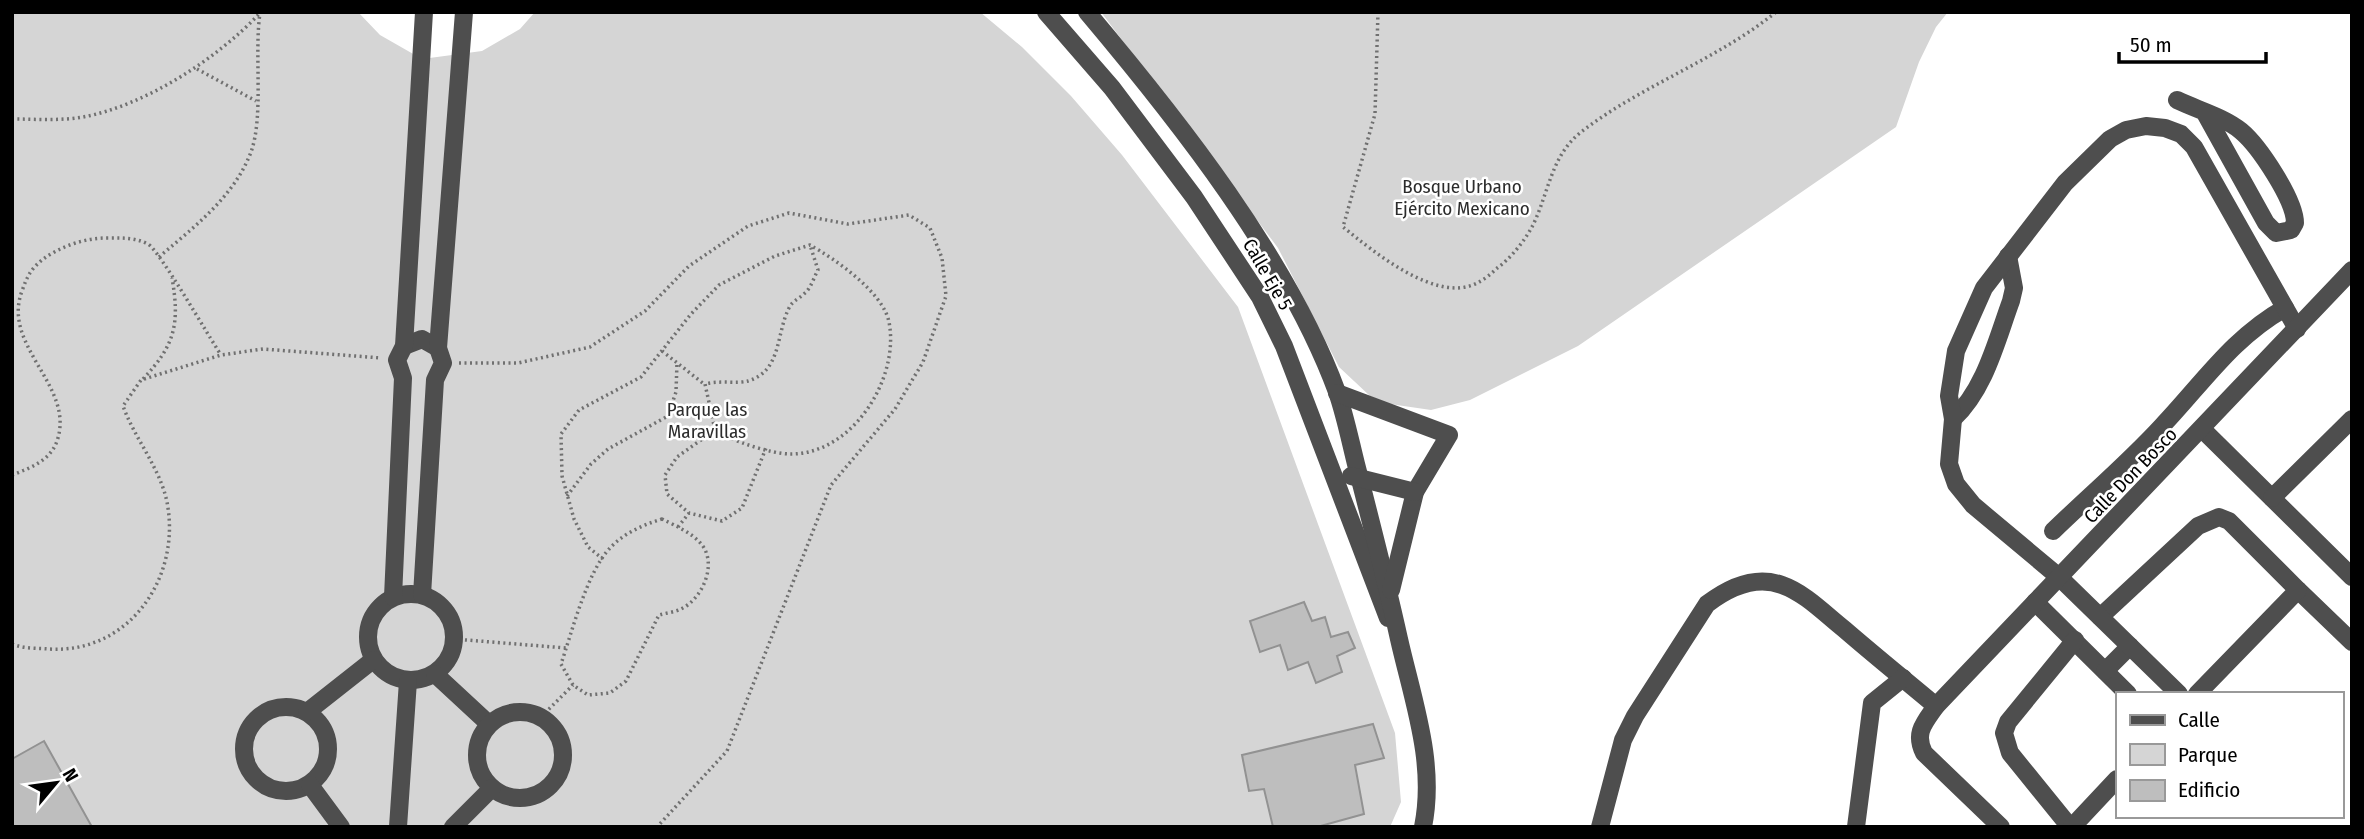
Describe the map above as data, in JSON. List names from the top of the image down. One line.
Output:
{"streets":{"street":["Calle Eje 5","Calle Don Bosco"]},"parks":["Bosque Urbano Ejército Mexicano","Parque las Maravillas"],"legend":["Calle","Parque","Edificio"],"scale_bar":"50 m","north":"top right"}
